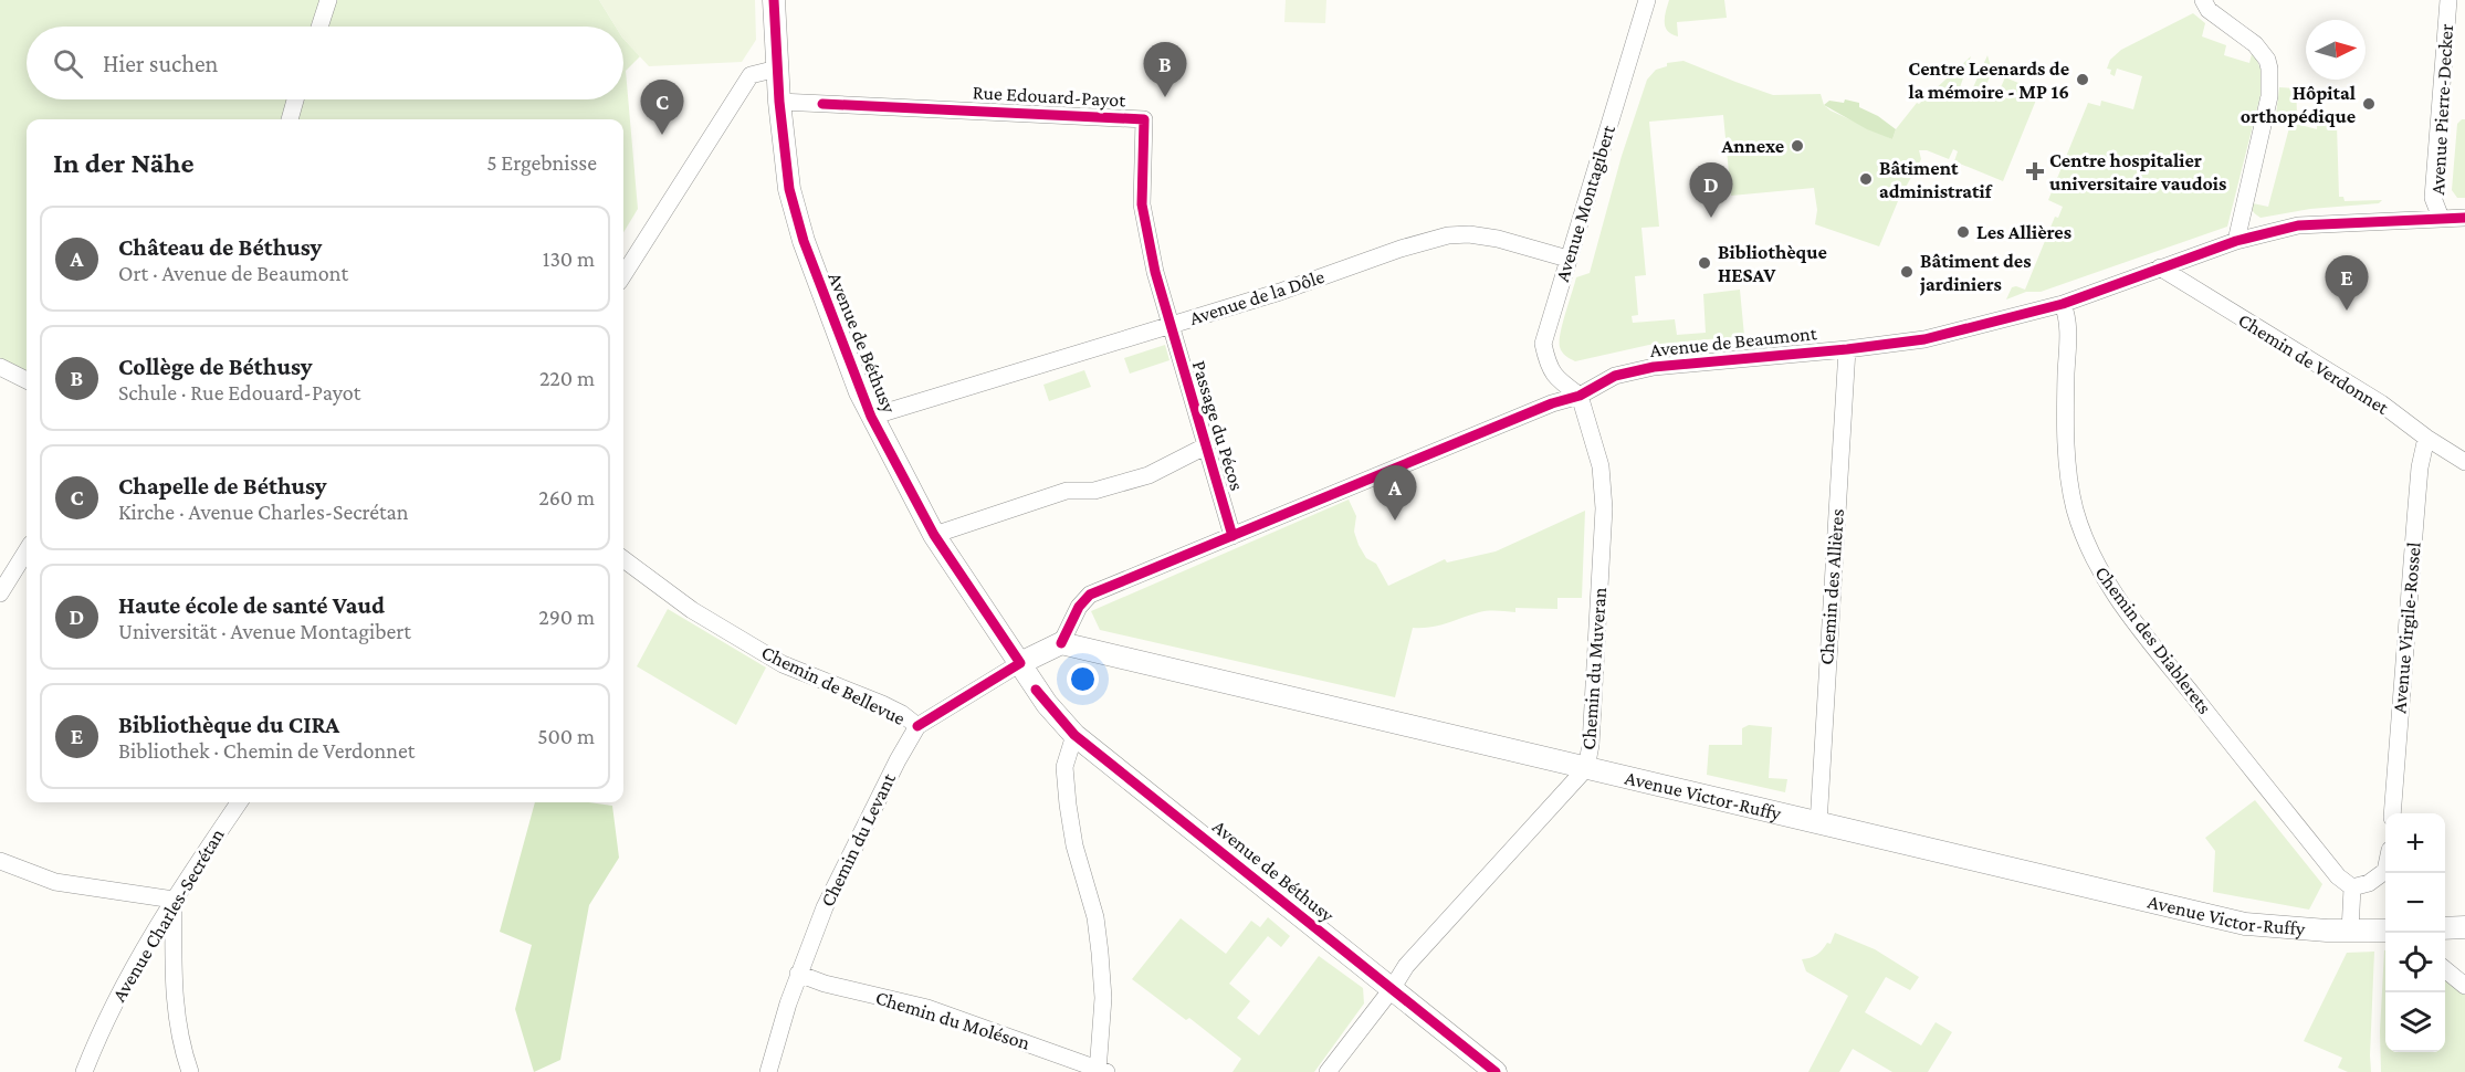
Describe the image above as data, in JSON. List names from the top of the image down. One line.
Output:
{"streets":{"street":["Rue Edouard-Payot","Avenue Pierre-Decker","Avenue Montagibert","Avenue de la Dôle","Avenue de Beaumont","Avenue de Béthusy","Chemin de Verdonnet","Passage du Pécos","Chemin des Allières","Avenue Virgile-Rossel","Chemin des Diablerets","Chemin du Muveran","Chemin de Bellevue","Avenue Victor-Ruffy","Chemin du Levant","Avenue Charles-Secrétan","Chemin du Moléson"]},"crossings":[["Rue Edouard-Payot","Avenue de la Dôle"],["Rue Edouard-Payot","Avenue de Béthusy"],["Rue Edouard-Payot","Passage du Pécos"],["Avenue Pierre-Decker","Avenue de Beaumont"],["Avenue Montagibert","Avenue de la Dôle"],["Avenue Montagibert","Avenue de Beaumont"],["Avenue Montagibert","Chemin du Muveran"],["Avenue de la Dôle","Avenue de Béthusy"],["Avenue de la Dôle","Passage du Pécos"],["Avenue de Beaumont","Chemin de Verdonnet"],["Avenue de Beaumont","Passage du Pécos"],["Avenue de Beaumont","Chemin des Allières"],["Avenue de Beaumont","Chemin des Diablerets"],["Avenue de Beaumont","Chemin du Muveran"],["Avenue de Beaumont","Avenue Victor-Ruffy"],["Avenue de Béthusy","Passage du Pécos"],["Avenue de Béthusy","Chemin du Muveran"],["Avenue de Béthusy","Chemin du Levant"],["Chemin de Verdonnet","Avenue Virgile-Rossel"],["Chemin des Allières","Avenue Victor-Ruffy"],["Chemin du Muveran","Avenue Victor-Ruffy"],["Chemin de Bellevue","Chemin du Levant"],["Chemin du Levant","Chemin du Moléson"]],"places":{"other":["Centre Leenards de la mémoire - MP 16","Hôpital orthopédique","Annexe","Bâtiment administratif","Les Allières","Bibliothèque HESAV","Bâtiment des jardiniers"],"health":["Centre hospitalier universitaire vaudois"]},"north":"right","page":{"search":"Hier suchen","pins":["B","C","D","E","A"],"heading":["In der Nähe","5 Ergebnisse"],"list":[{"mark":"A","name":"Château de Béthusy","note":"Ort · Avenue de Beaumont","value":"130 m"},{"mark":"B","name":"Collège de Béthusy","note":"Schule · Rue Edouard-Payot","value":"220 m"},{"mark":"C","name":"Chapelle de Béthusy","note":"Kirche · Avenue Charles-Secrétan","value":"260 m"},{"mark":"D","name":"Haute école de santé Vaud","note":"Universität · Avenue Montagibert","value":"290 m"},{"mark":"E","name":"Bibliothèque du CIRA","note":"Bibliothek · Chemin de Verdonnet","value":"500 m"}],"map_buttons":["+","−"]}}
